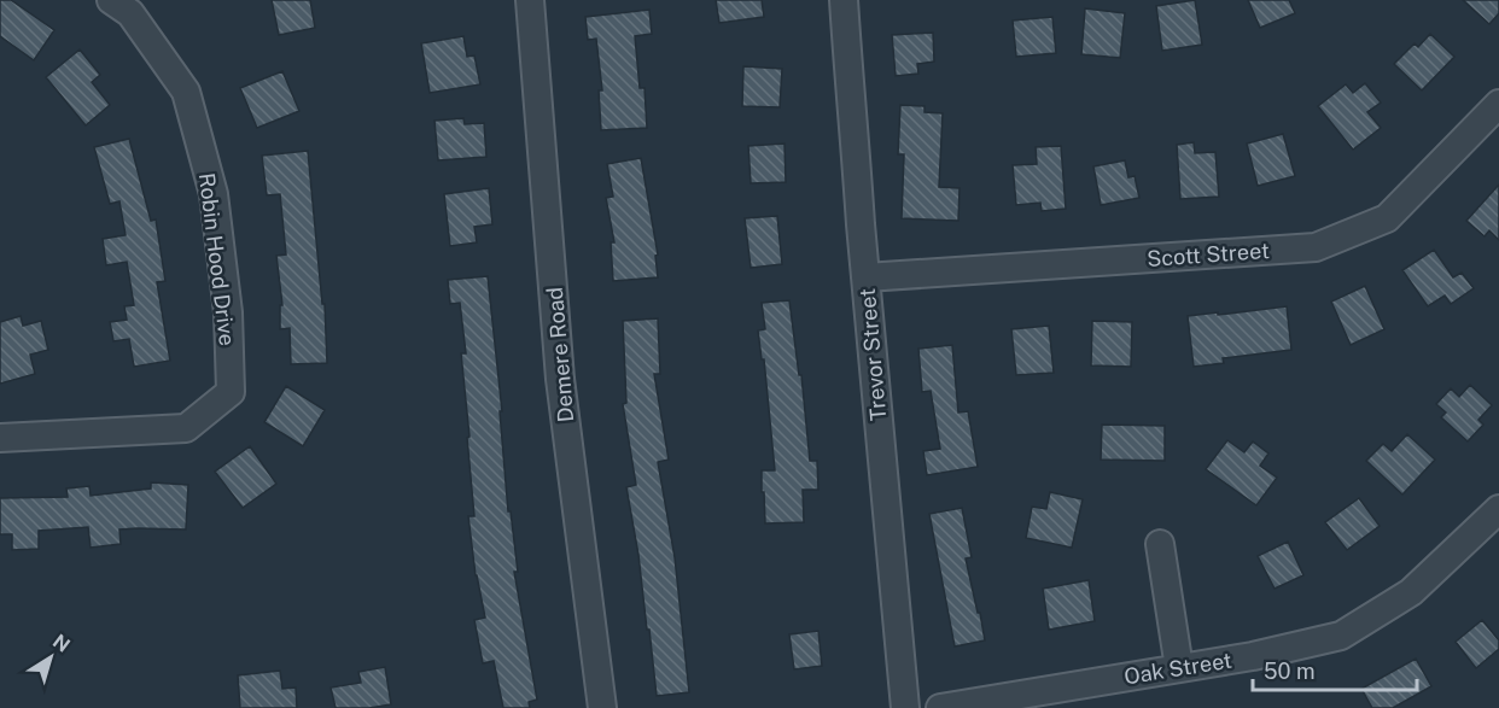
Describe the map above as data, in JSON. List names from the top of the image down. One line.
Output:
{"streets":{"street":["Scott Street","Robin Hood Drive","Demere Road","Trevor Street","Oak Street"]},"crossings":[["Scott Street","Trevor Street"]],"scale_bar":"50 m","north":"top right"}
